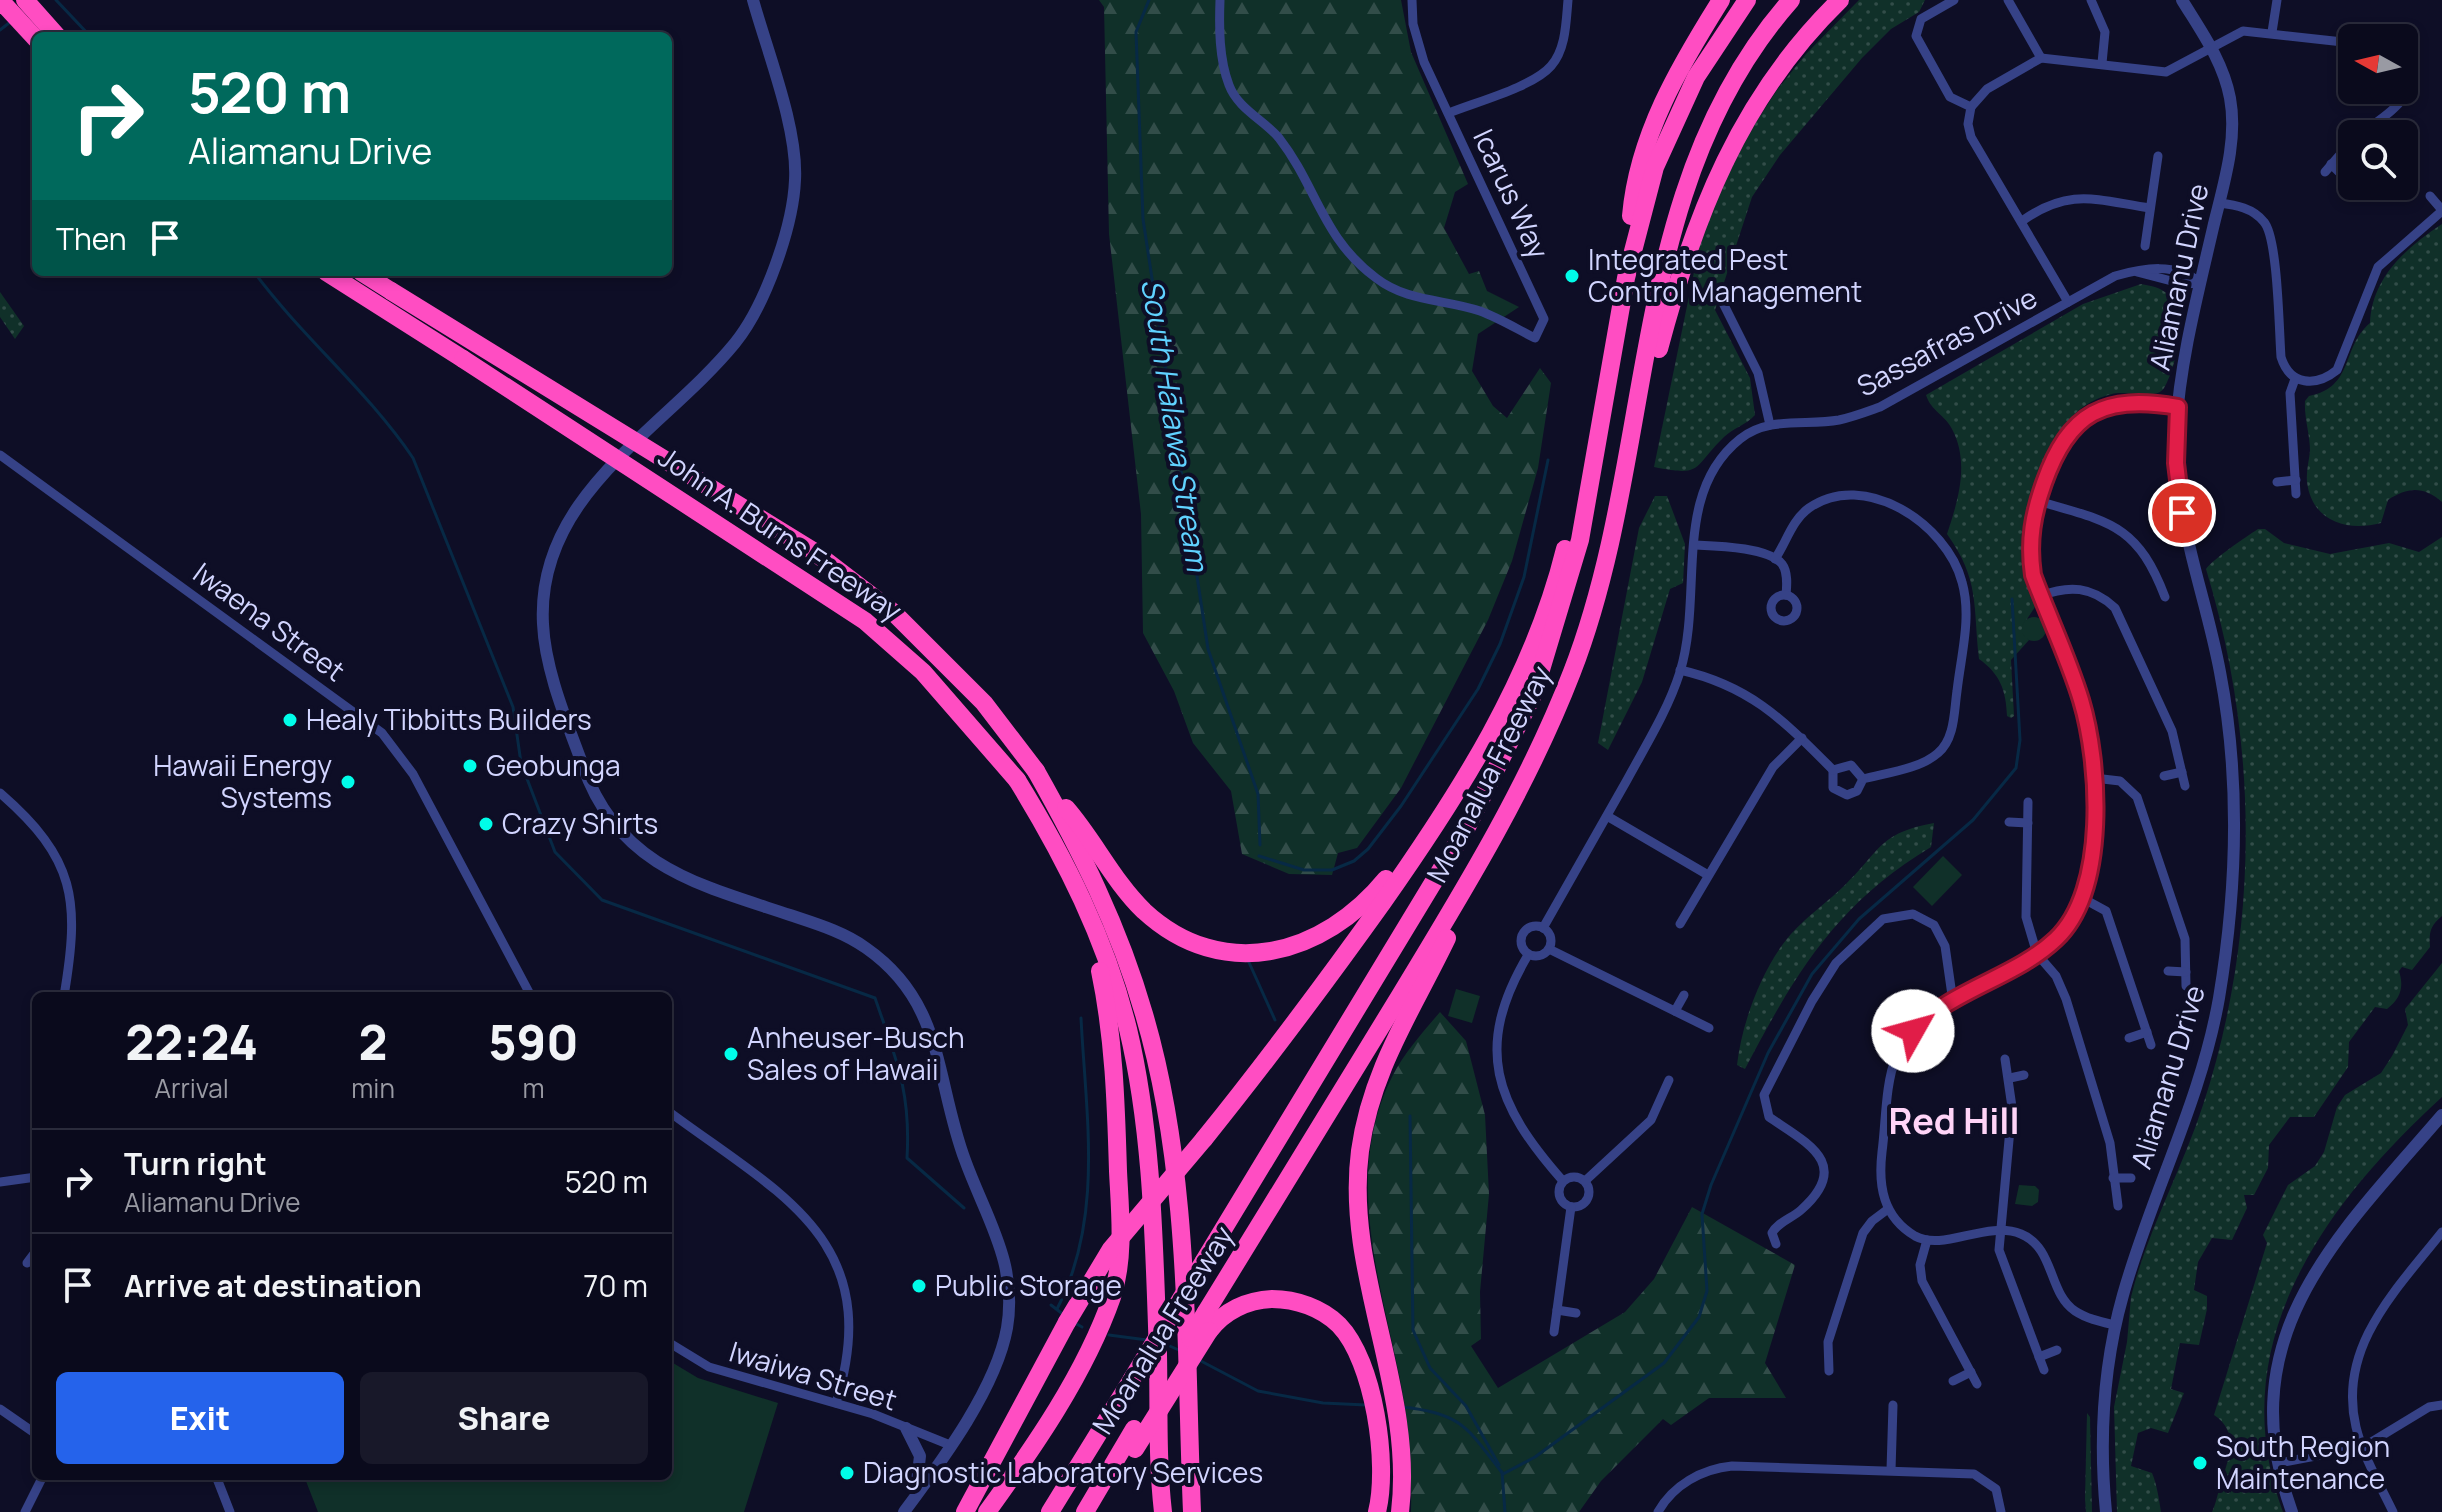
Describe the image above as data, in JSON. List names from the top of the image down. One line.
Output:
{"streets":{"highway":["John A. Burns Freeway","Moanalua Freeway"],"street":["Icarus Way","Aliamanu Drive","Sassafras Drive","Iwaena Street","Iwaiwa Street"]},"crossings":[["Aliamanu Drive","Sassafras Drive"]],"districts":["Red Hill"],"water":["South Hālawa Stream"],"places":["Integrated Pest Control Management","Healy Tibbitts Builders","Geobunga","Hawaii Energy Systems","Crazy Shirts","Anheuser-Busch Sales of Hawaii","Public Storage","South Region Maintenance","Diagnostic Laboratory Services"],"north":"left","page":{"turn":["520 m","Aliamanu Drive"],"then":"Then","eta":["22:24","Arrival","2","min","590","m"],"list":[{"name":"Turn right","note":"Aliamanu Drive","value":"520 m"},{"name":"Arrive at destination","value":"70 m"}],"buttons":["Exit","Share"]}}
